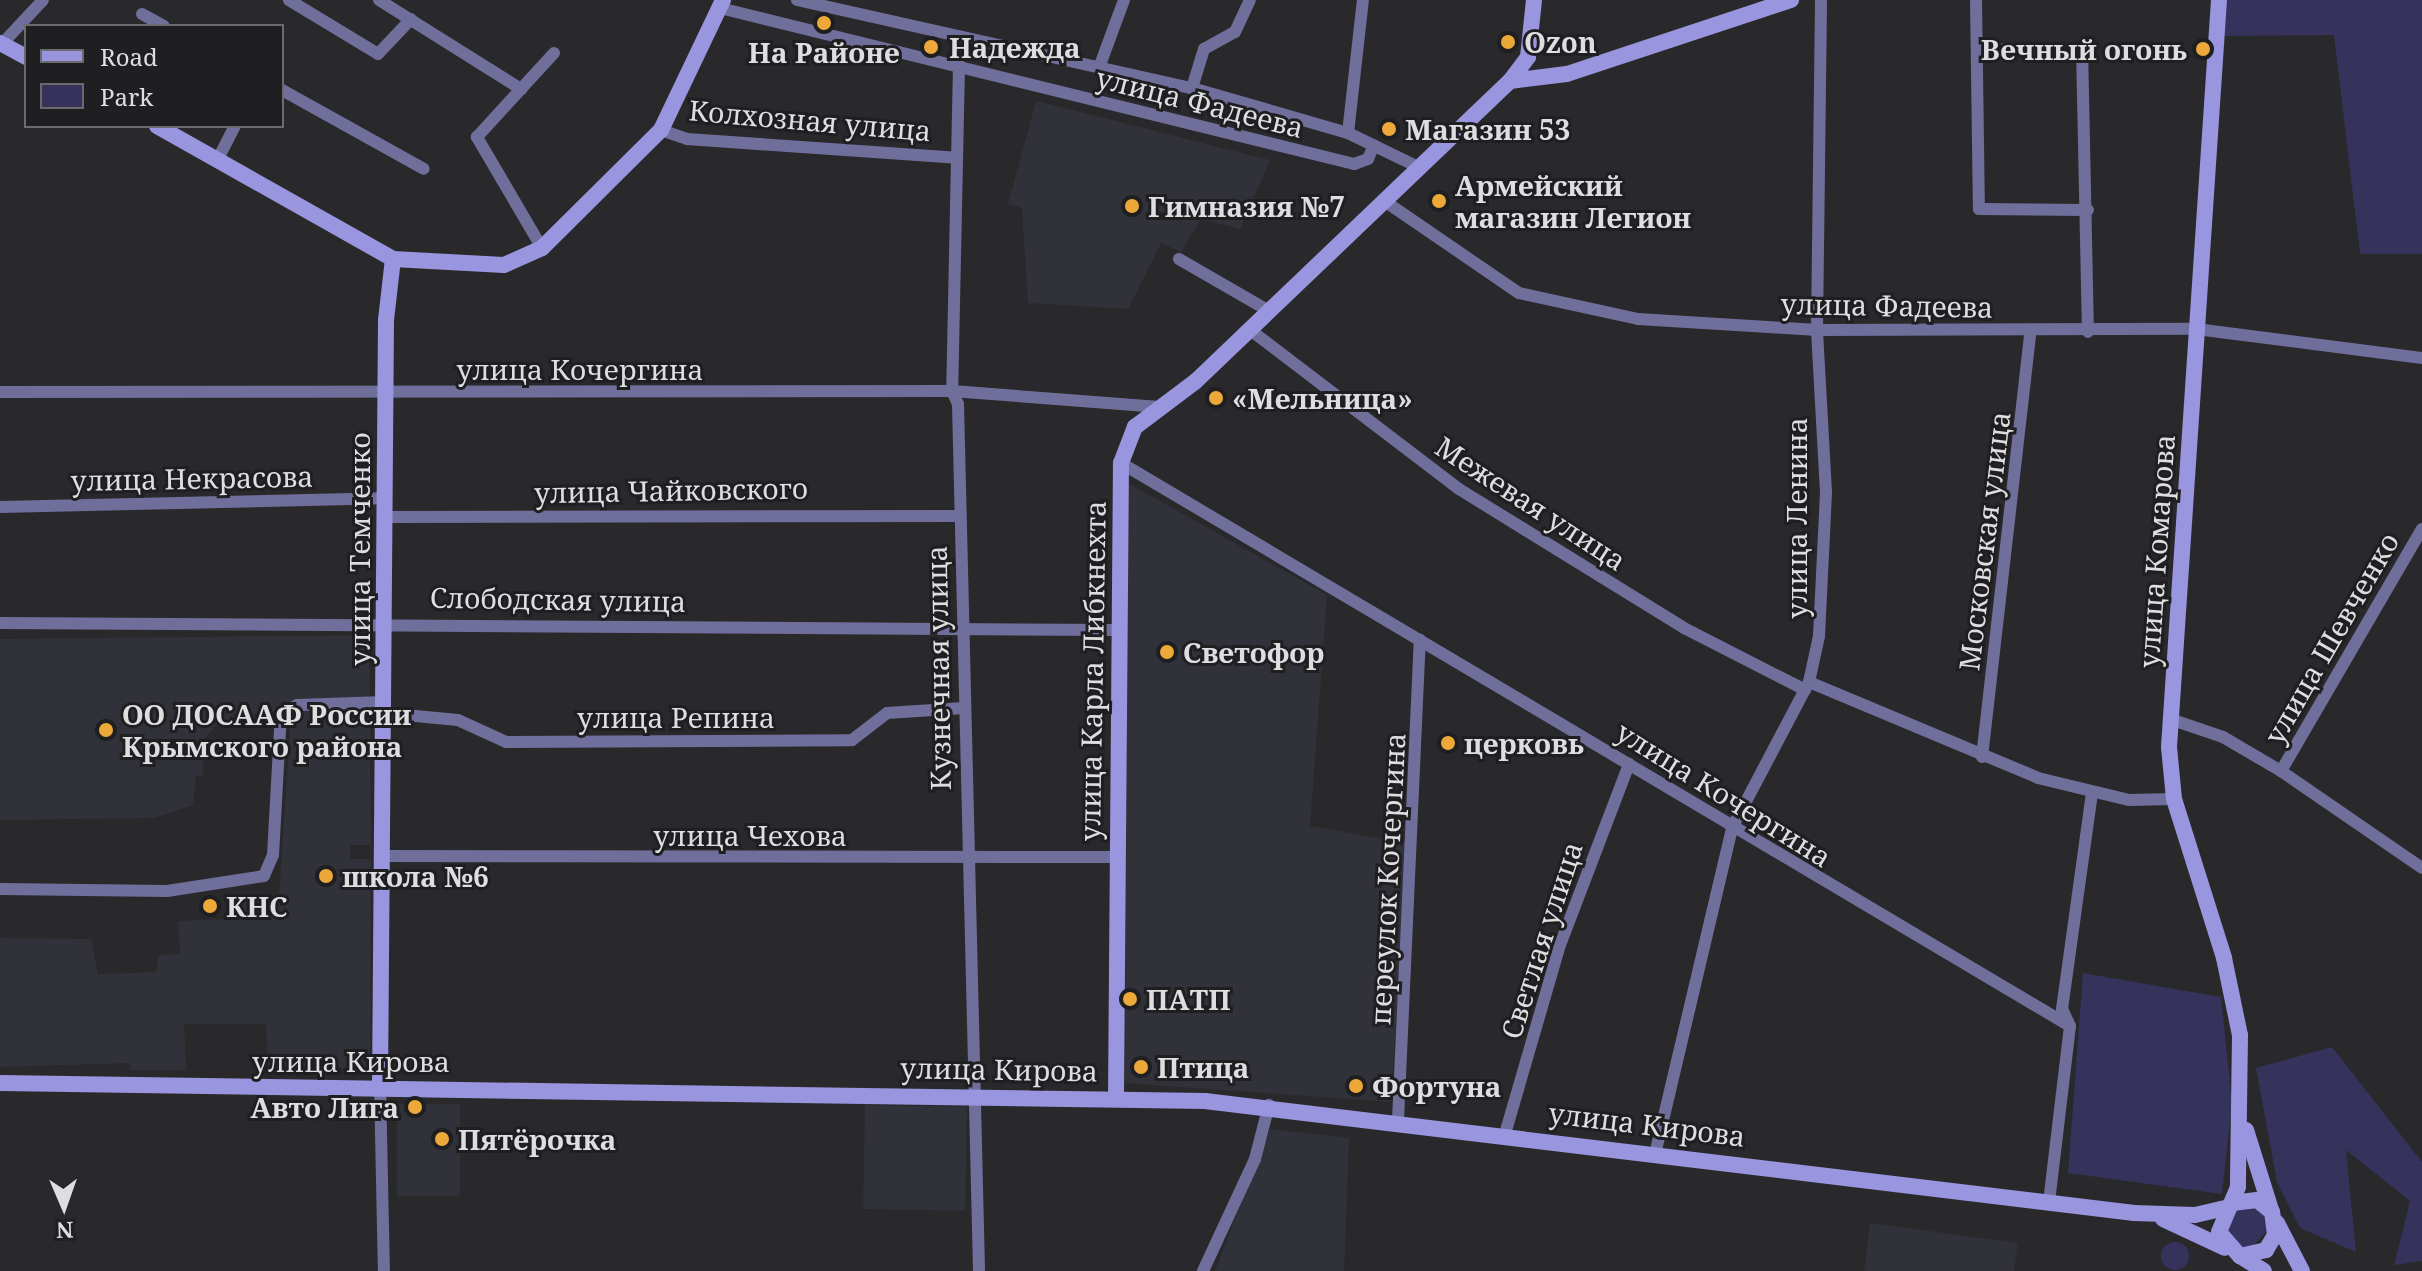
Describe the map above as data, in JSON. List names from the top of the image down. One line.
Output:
{"streets":{"main road":["Колхозная улица","улица Темченко","улица Комарова","улица Карла Либкнехта","улица Кирова"],"street":["улица Фадеева","улица Кочергина","улица Некрасова","улица Чайковского","Межевая улица","улица Ленина","Московская улица","Слободская улица","улица Шевченко","Кузнечная улица","улица Репина","улица Чехова","переулок Кочергина","Светлая улица"]},"crossings":[["улица Фадеева","Колхозная улица"],["улица Фадеева","улица Ленина"],["улица Фадеева","Московская улица"],["улица Фадеева","улица Комарова"],["улица Фадеева","Кузнечная улица"],["улица Фадеева","улица Карла Либкнехта"],["Колхозная улица","улица Темченко"],["Колхозная улица","Кузнечная улица"],["улица Кочергина","улица Ленина"],["улица Кочергина","улица Темченко"],["улица Кочергина","Кузнечная улица"],["улица Кочергина","улица Карла Либкнехта"],["улица Кочергина","переулок Кочергина"],["улица Кочергина","Светлая улица"],["улица Некрасова","улица Темченко"],["улица Чайковского","улица Темченко"],["улица Чайковского","Кузнечная улица"],["Межевая улица","улица Ленина"],["Межевая улица","Московская улица"],["Межевая улица","улица Комарова"],["Межевая улица","улица Карла Либкнехта"],["улица Ленина","улица Кирова"],["улица Темченко","Слободская улица"],["улица Темченко","улица Репина"],["улица Темченко","улица Чехова"],["улица Темченко","улица Кирова"],["Слободская улица","Кузнечная улица"],["Слободская улица","улица Карла Либкнехта"],["Кузнечная улица","улица Репина"],["Кузнечная улица","улица Чехова"],["Кузнечная улица","улица Кирова"],["улица Карла Либкнехта","улица Чехова"],["улица Карла Либкнехта","улица Кирова"],["переулок Кочергина","улица Кирова"],["Светлая улица","улица Кирова"]],"places":["На Районе","Ozon","Надежда","Вечный огонь","Магазин 53","Армейский магазин Легион","Гимназия №7","«Мельница»","Светофор","ОО ДОСААФ России Крымского района","церковь","школа №6","КНС","ПАТП","Птица","Фортуна","Авто Лига","Пятёрочка"],"legend":["Road","Park"],"north":"bottom"}
